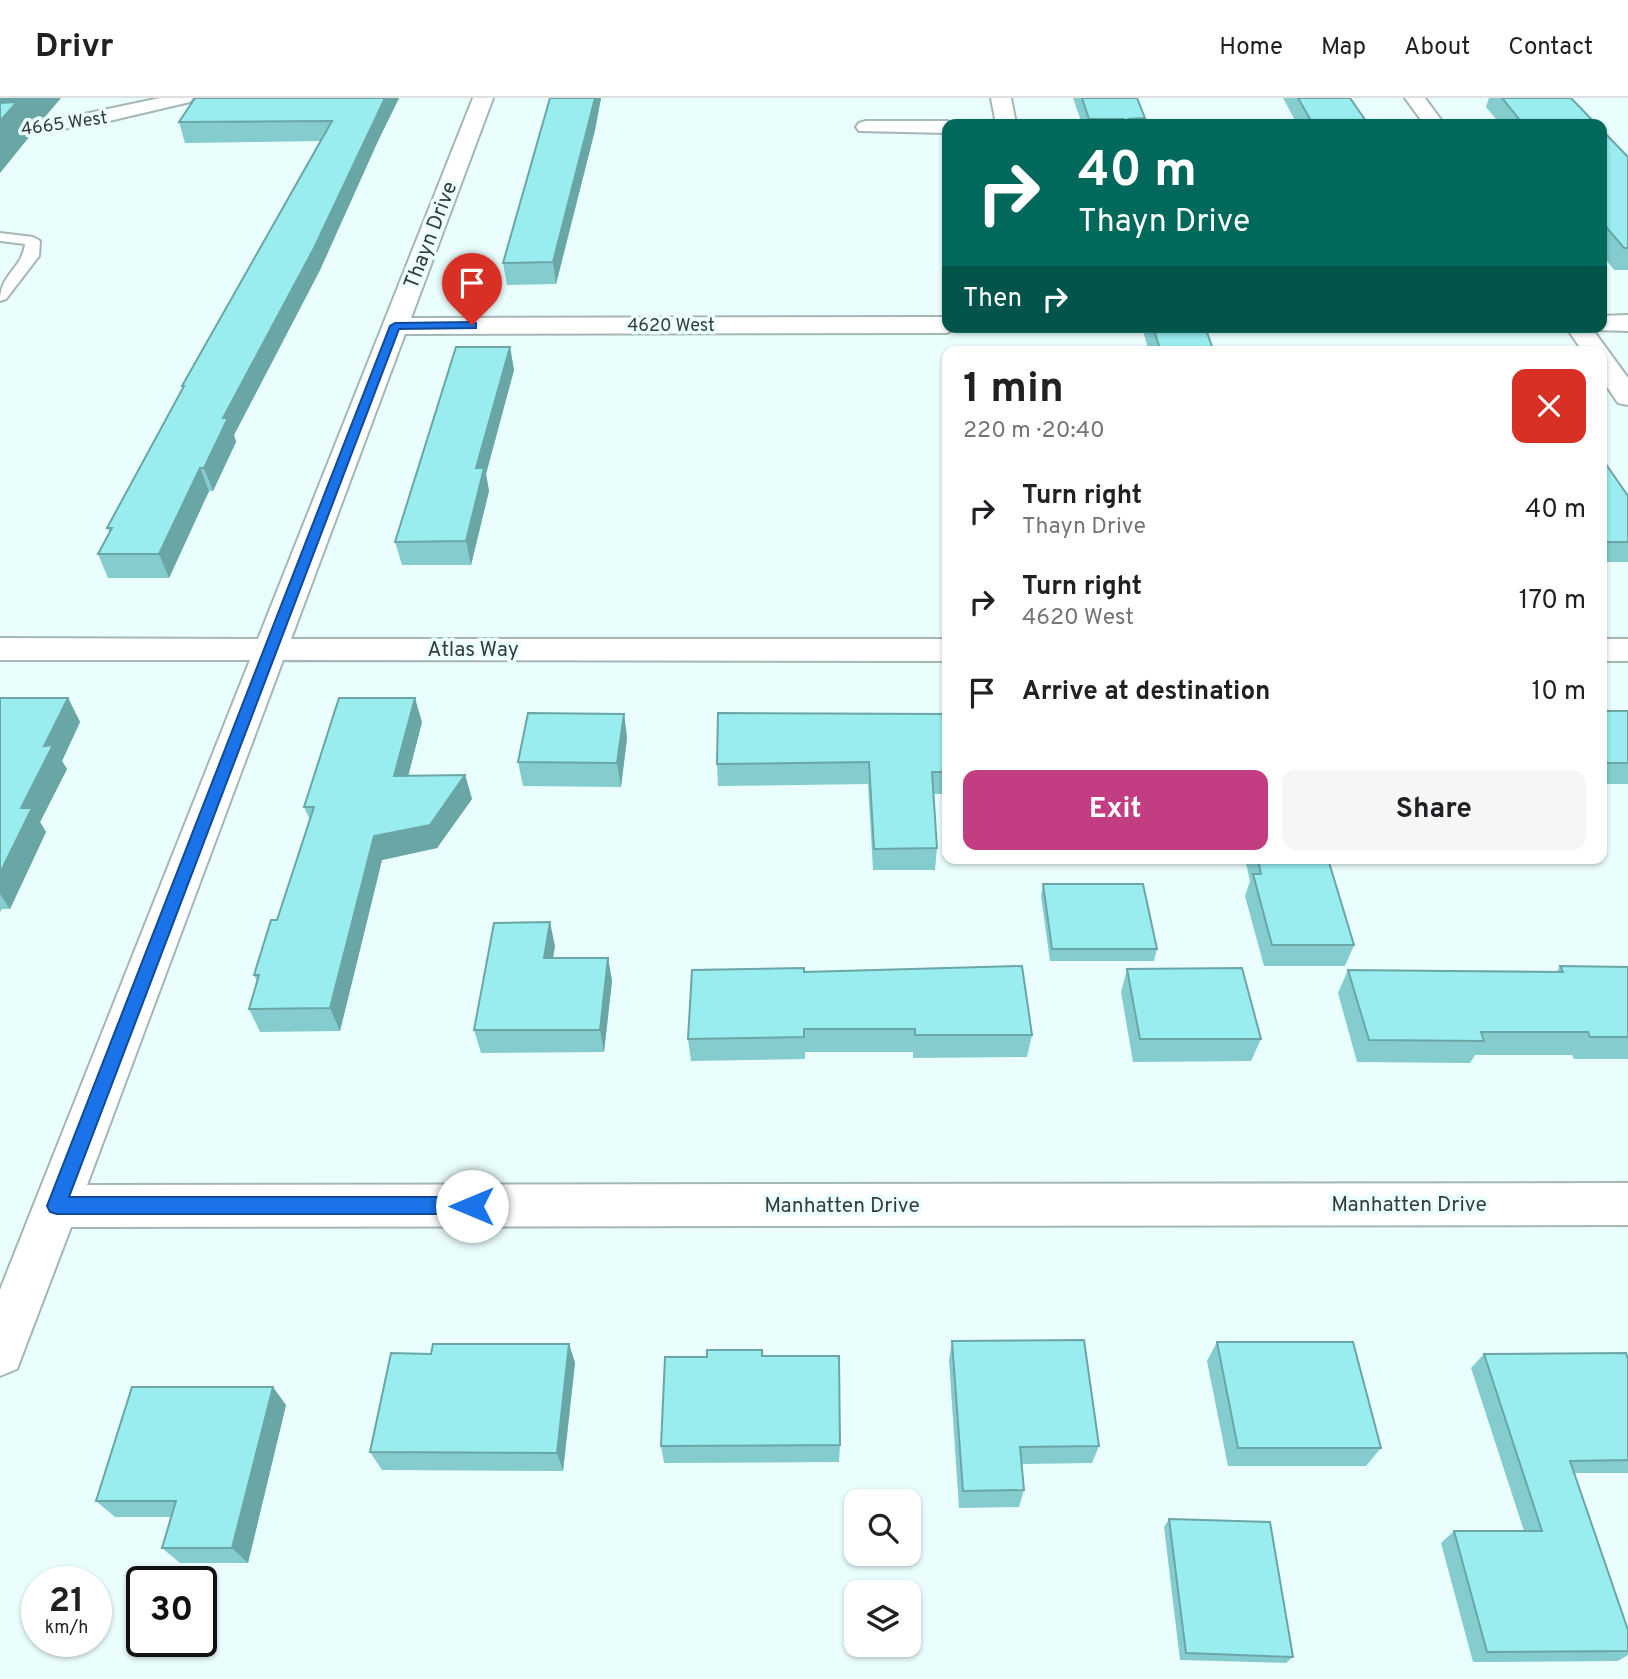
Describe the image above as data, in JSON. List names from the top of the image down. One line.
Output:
{"streets":{"street":["4665 West","Thayn Drive","4620 West","Atlas Way","Manhatten Drive"]},"crossings":[["Thayn Drive","4620 West"],["Thayn Drive","Atlas Way"],["Thayn Drive","Manhatten Drive"]],"page":{"header":"Drivr","nav":["Home","Map","About","Contact"],"turn":["40 m","Thayn Drive"],"then":"Then","heading":["1 min","220 m · 20:40"],"list":[{"name":"Turn right","note":"Thayn Drive","value":"40 m"},{"name":"Turn right","note":"4620 West","value":"170 m"},{"name":"Arrive at destination","value":"10 m"}],"buttons":["Exit","Share"],"speed":"21 km/h","limit":"30"}}
